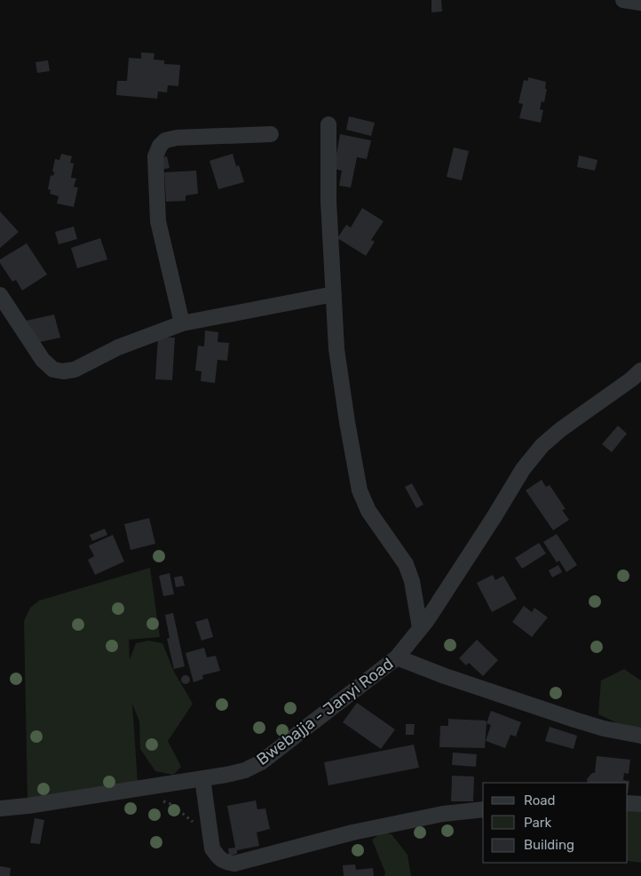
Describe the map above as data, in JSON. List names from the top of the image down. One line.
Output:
{"streets":{"street":["Bwebajja - Janyi Road"]},"legend":["Road","Park","Building"]}
